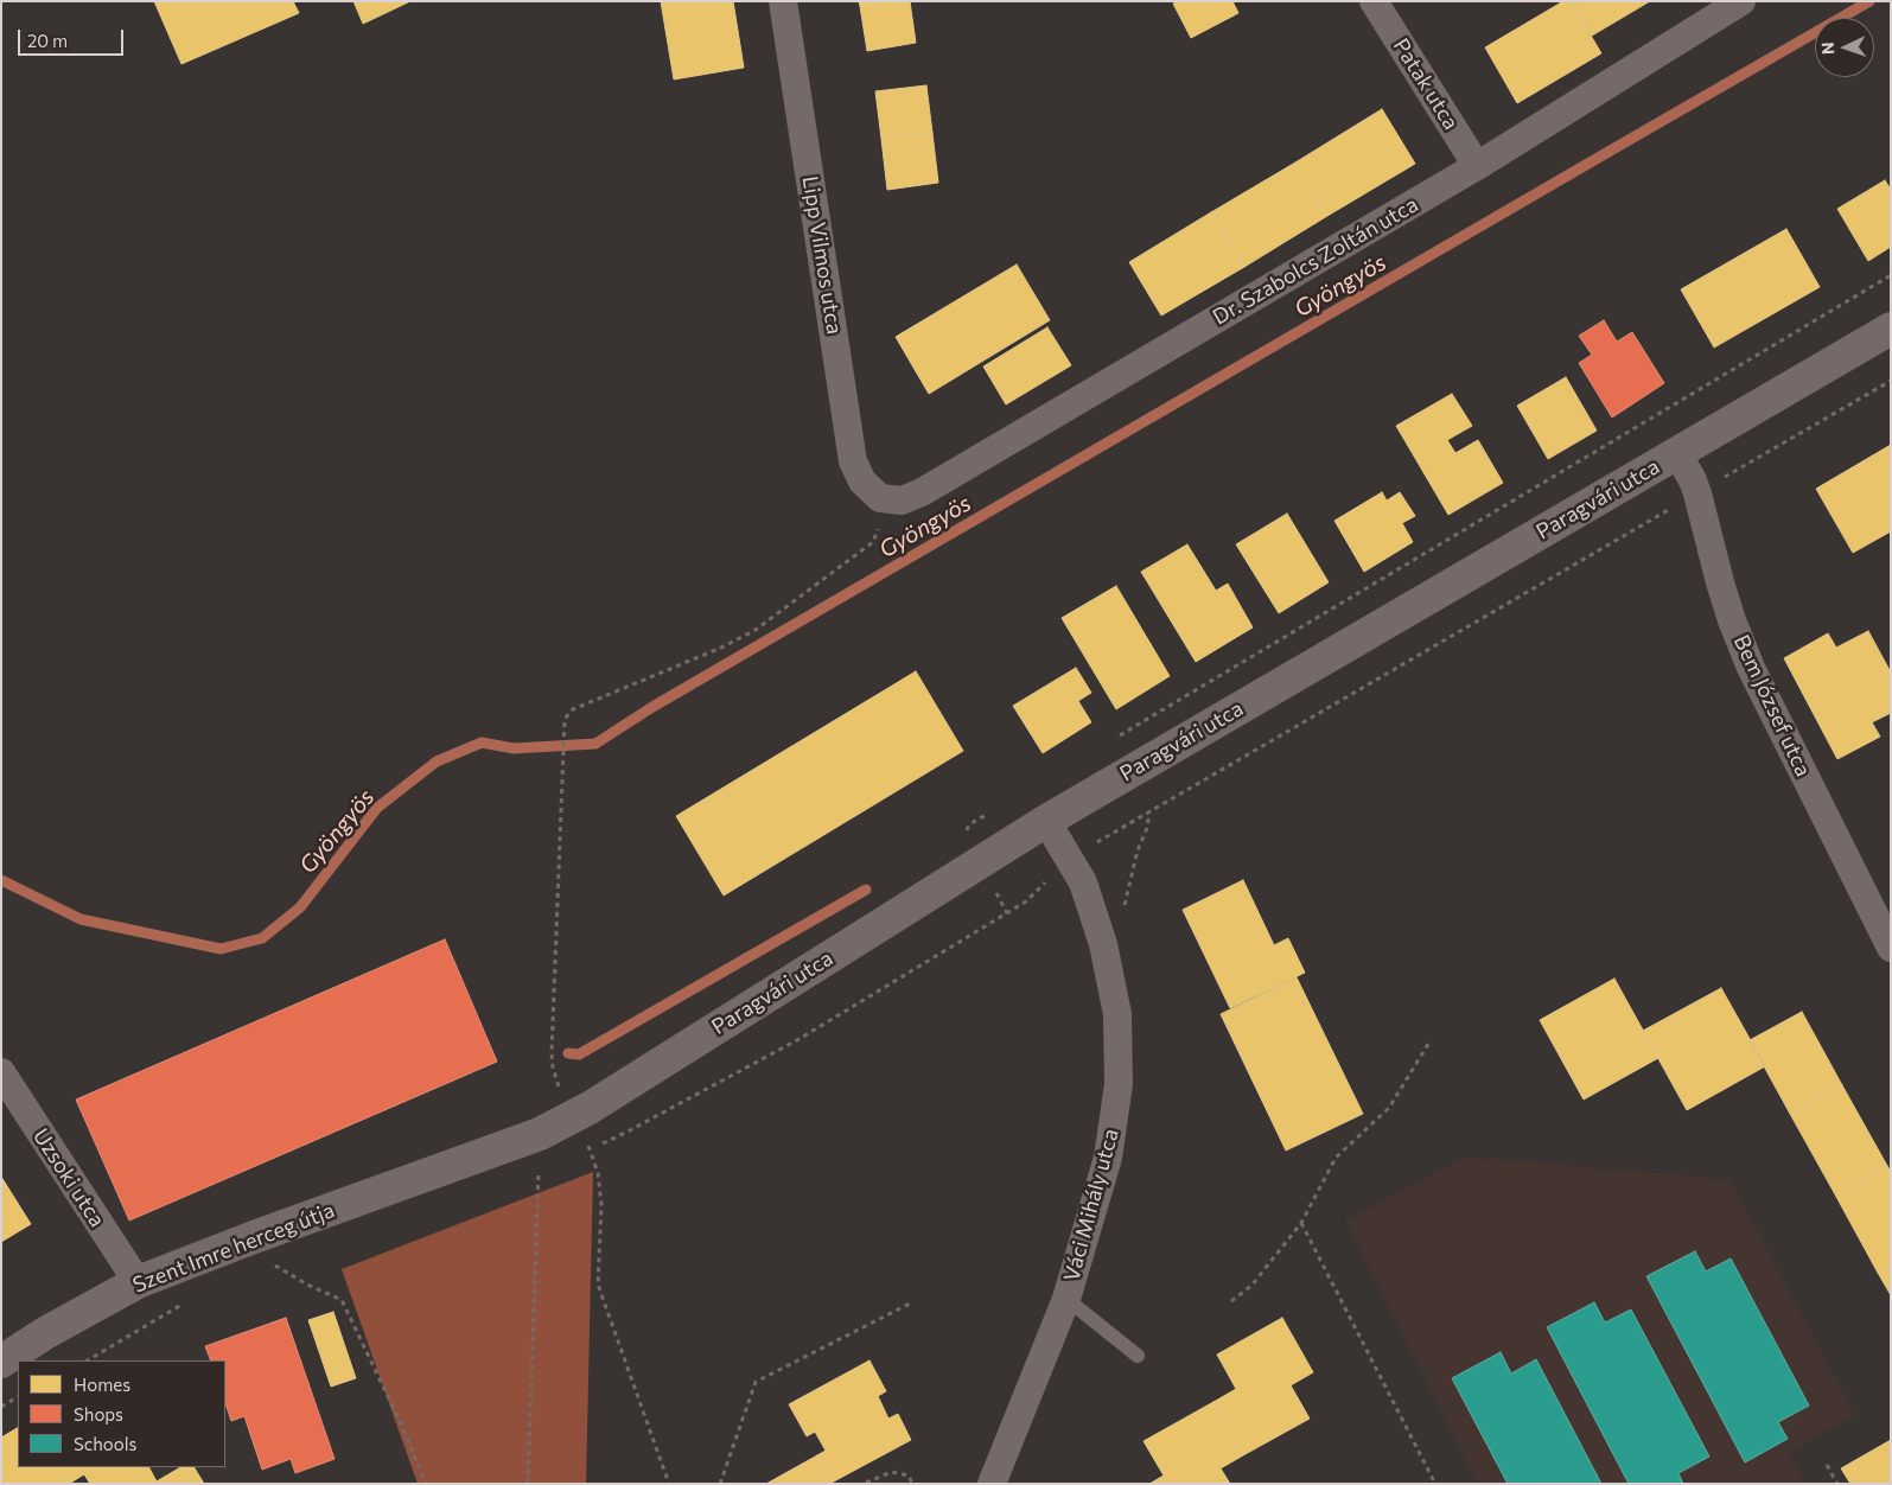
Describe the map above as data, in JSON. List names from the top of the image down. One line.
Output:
{"streets":{"street":["Patak utca","Lipp Vilmos utca","Dr. Szabolcs Zoltán utca","Paragvári utca","Bem József utca","Uzsoki utca","Váci Mihály utca","Szent Imre herceg útja"]},"crossings":[["Patak utca","Dr. Szabolcs Zoltán utca"],["Lipp Vilmos utca","Dr. Szabolcs Zoltán utca"],["Paragvári utca","Bem József utca"],["Paragvári utca","Váci Mihály utca"],["Paragvári utca","Szent Imre herceg útja"],["Uzsoki utca","Szent Imre herceg útja"]],"water":["Gyöngyös"],"legend":["Homes","Shops","Schools"],"scale_bar":"20 m","north":"left"}
